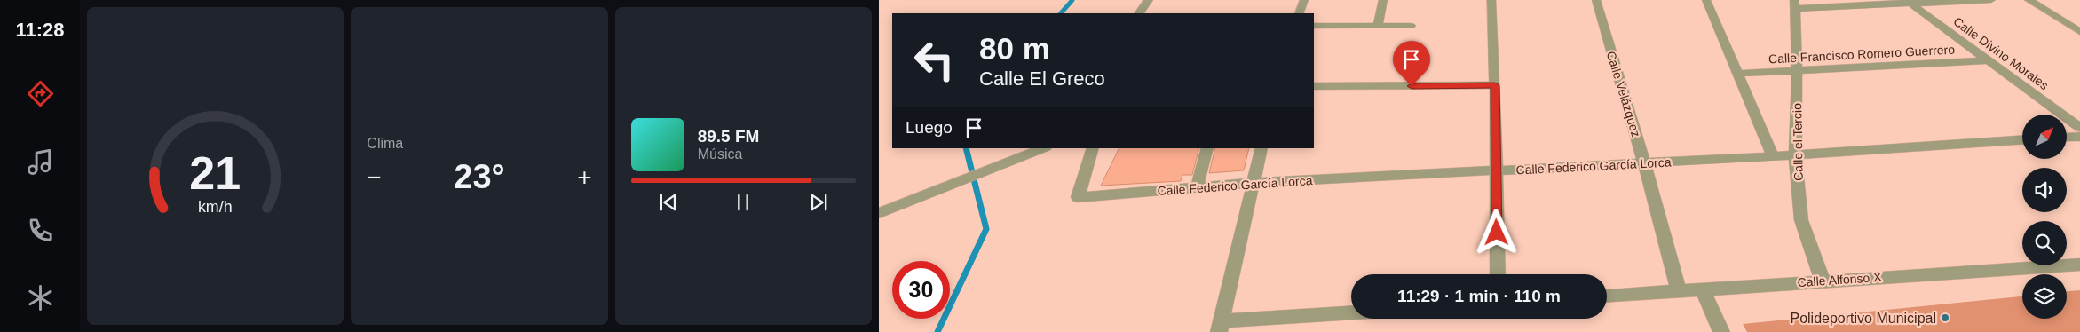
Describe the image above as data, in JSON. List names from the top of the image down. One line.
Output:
{"streets":{"street":["Calle Divino Morales","Calle Francisco Romero Guerrero","Calle Velázquez","Calle el Tercio","Calle Federico García Lorca","Calle Alfonso X"]},"crossings":[["Calle Divino Morales","Calle Francisco Romero Guerrero"],["Calle Francisco Romero Guerrero","Calle el Tercio"],["Calle Velázquez","Calle Federico García Lorca"],["Calle Velázquez","Calle Alfonso X"],["Calle el Tercio","Calle Federico García Lorca"],["Calle el Tercio","Calle Alfonso X"]],"places":["Polideportivo Municipal"],"north":"top right","page":{"tabs":"11:28","tile":"Clima","turn":["80 m","Calle El Greco"],"then":"Luego","song":["89.5 FM","Música"],"heat":["−","23°","+"],"limit":"30","trip":"11:29 · 1 min · 110 m","gauge":["21","km/h"]}}
